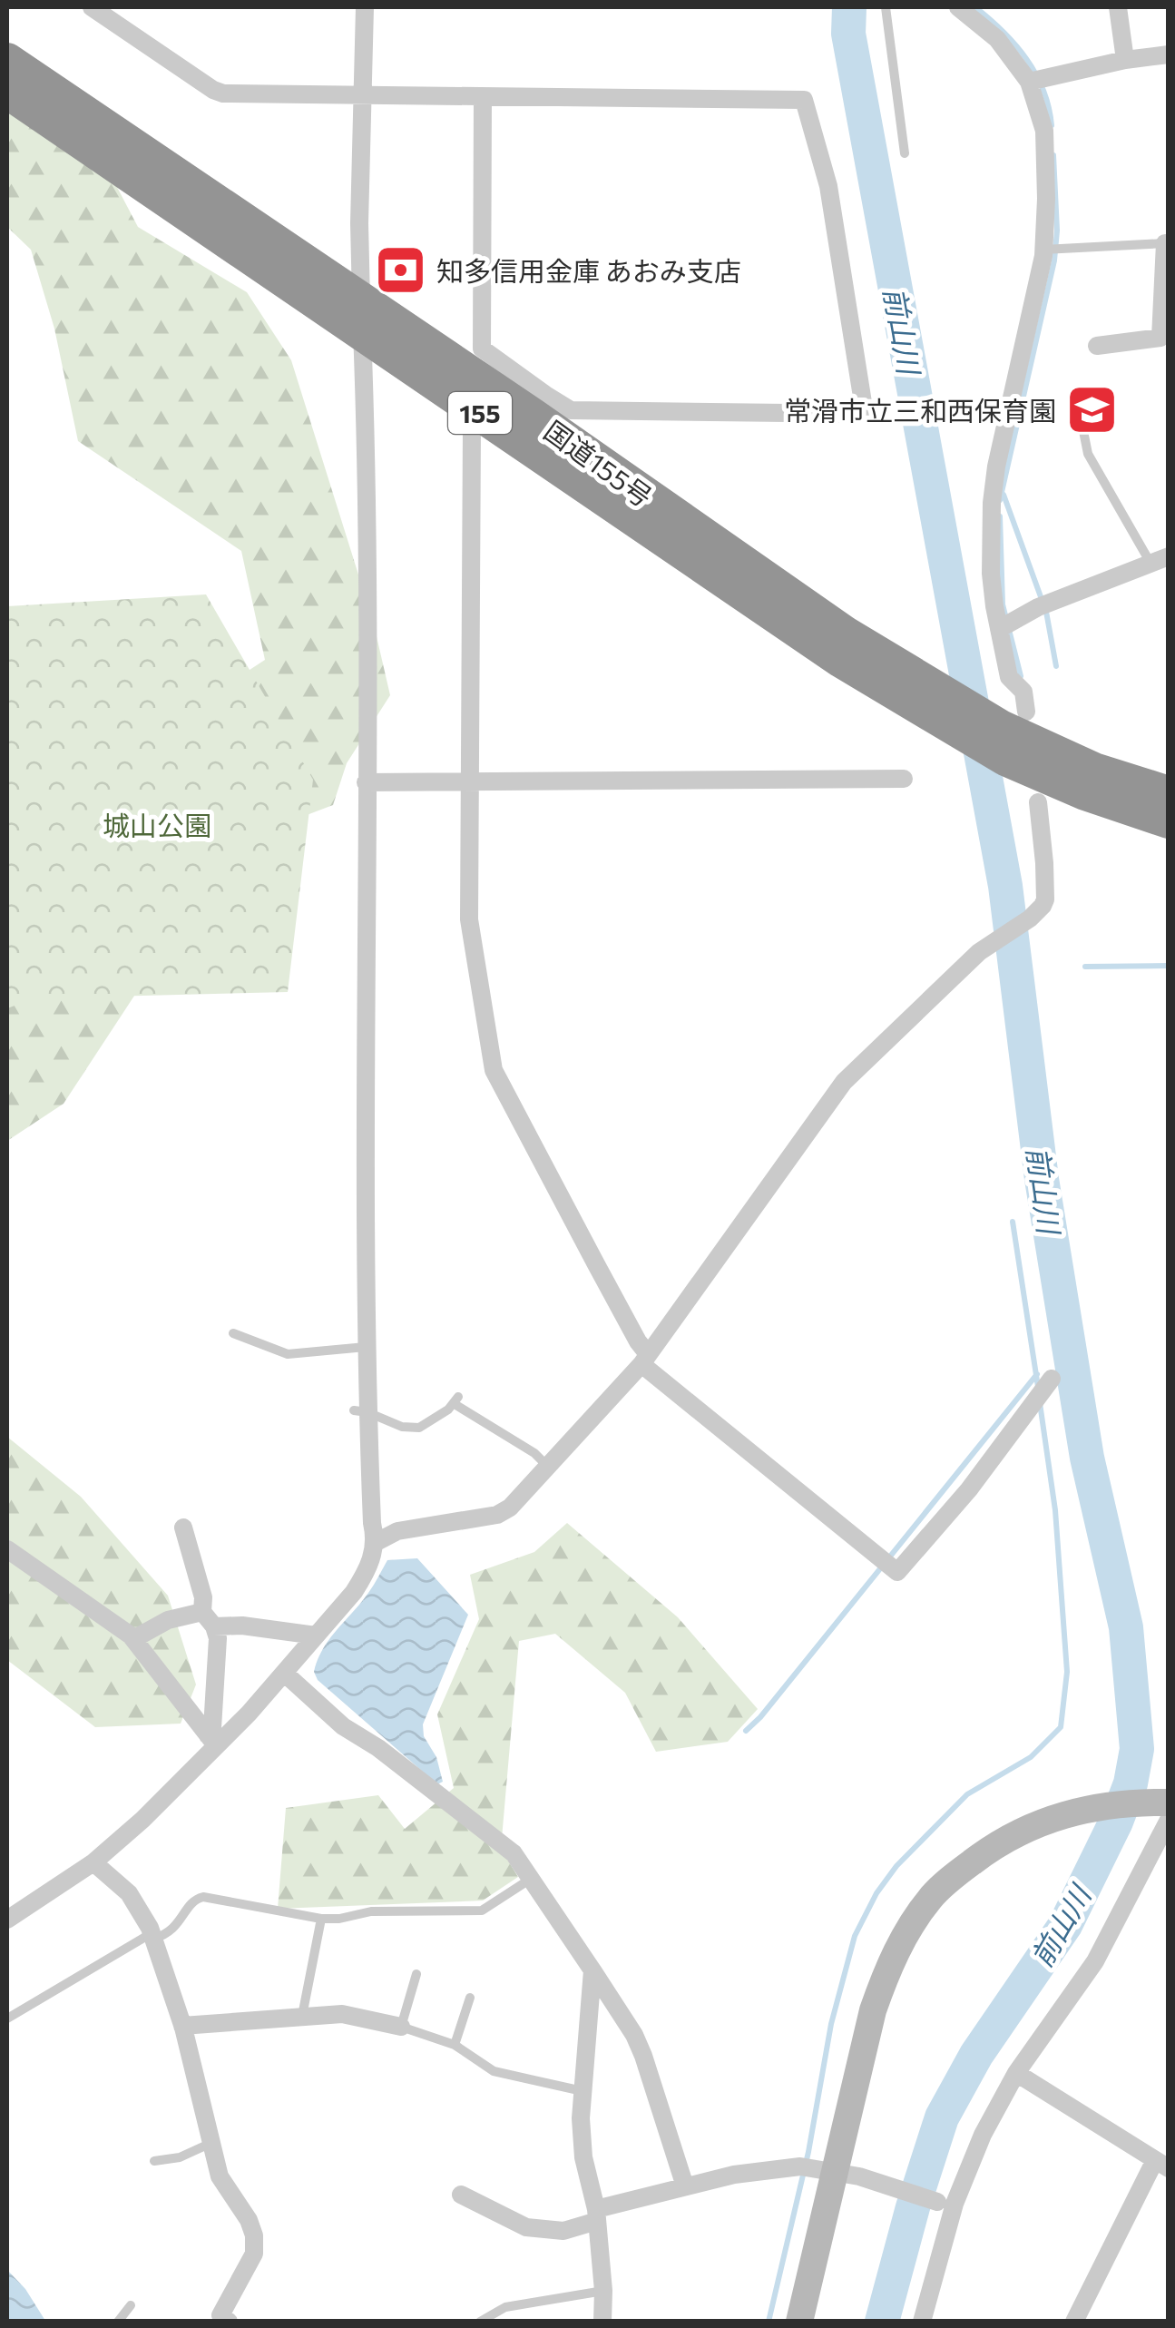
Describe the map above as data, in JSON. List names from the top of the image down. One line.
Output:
{"streets":{"highway":["155","国道155号"]},"water":["前山川"],"parks":["城山公園"],"places":{"bank":["知多信用金庫 あおみ支店"],"school or university":["常滑市立三和西保育園"]}}
